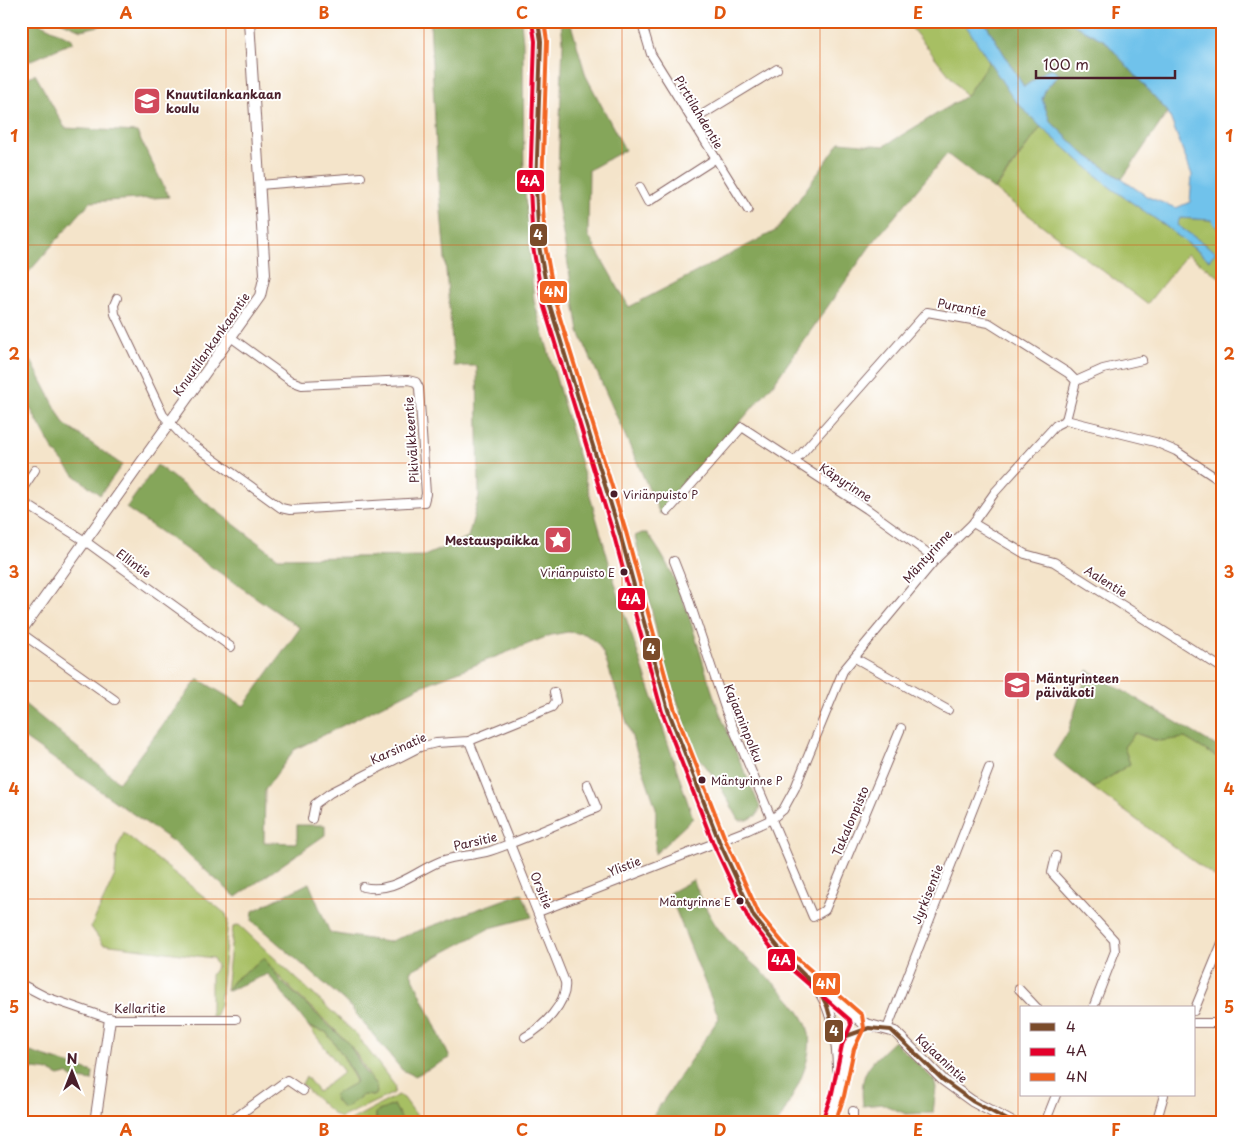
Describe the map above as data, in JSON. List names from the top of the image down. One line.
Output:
{"streets":{"main road":["Knuutilankankaantie","Kajaanintie"],"street":["Pirttilahdentie","Purantie","Pikivälkkeentie","Käpyrinne","Mäntyrinne","Ellintie","Aalentie","Kajaaninpolku","Karsinatie","Takalonpisto","Parsitie","Ylistie","Orsitie","Jyrkisentie","Kellaritie"]},"crossings":[["Purantie","Käpyrinne"],["Knuutilankankaantie","Pikivälkkeentie"],["Knuutilankankaantie","Ellintie"],["Käpyrinne","Mäntyrinne"],["Mäntyrinne","Aalentie"],["Mäntyrinne","Kajaaninpolku"],["Mäntyrinne","Ylistie"],["Mäntyrinne","Kajaanintie"],["Kajaaninpolku","Takalonpisto"],["Karsinatie","Orsitie"],["Parsitie","Orsitie"],["Ylistie","Orsitie"],["Ylistie","Kajaanintie"],["Jyrkisentie","Kajaanintie"]],"places":{"school or university":["Knuutilankankaan koulu","Mäntyrinteen päiväkoti"],"other":["Viriänpuisto P","Viriänpuisto E","Mäntyrinne P","Mäntyrinne E"],"place":["Mestauspaikka"]},"lines":["transit line 4","transit line 4N","transit line 4A"],"legend":["4","4A","4N"],"scale_bar":"100 m","north":"top","grid":{"columns":["A","B","C","D","E","F"],"rows":["1","2","3","4","5"]}}
